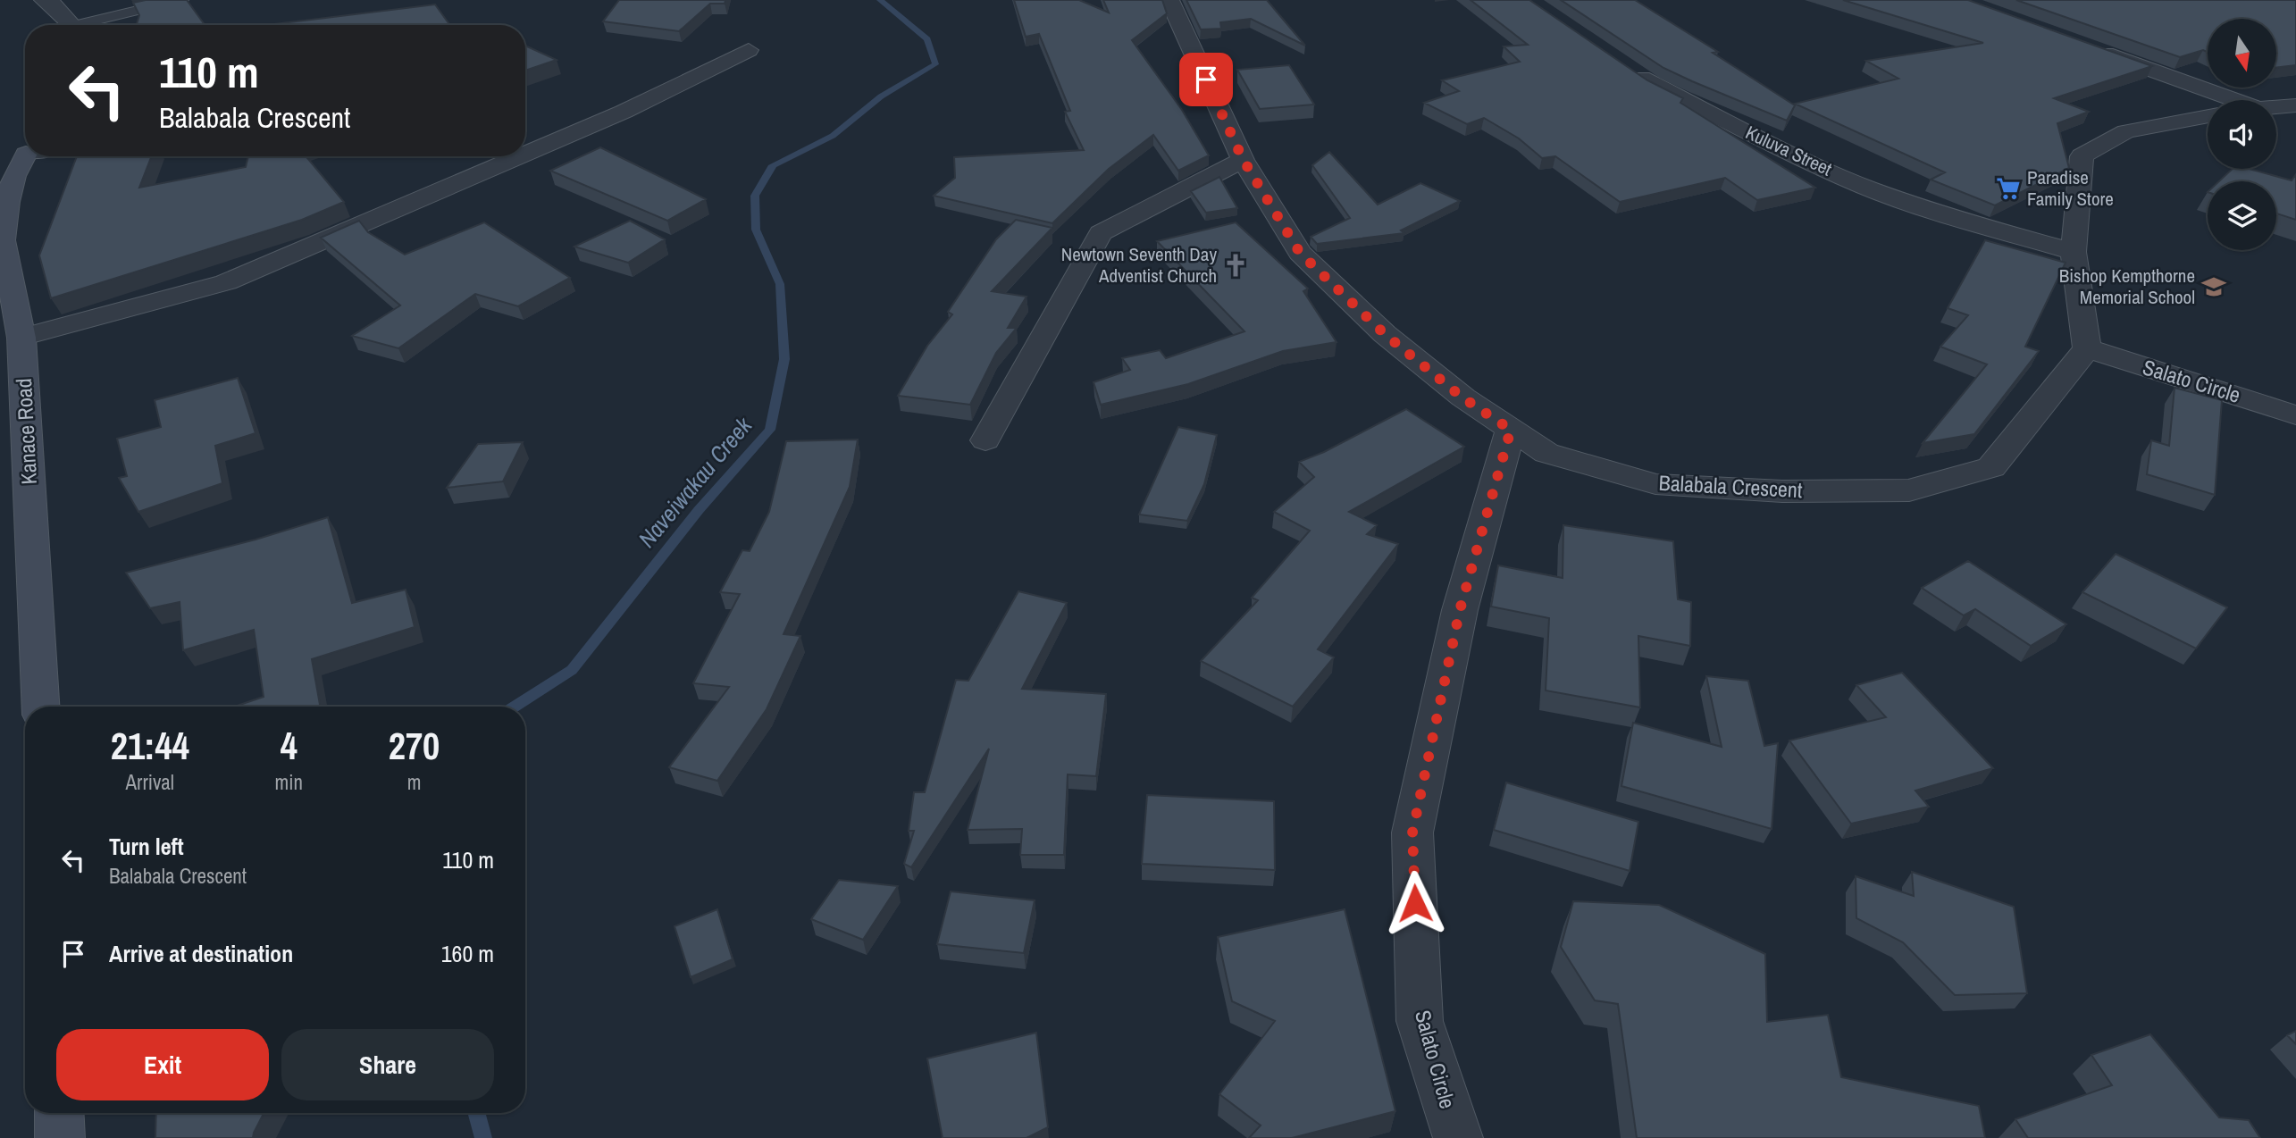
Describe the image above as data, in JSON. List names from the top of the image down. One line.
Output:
{"streets":{"street":["Kuluva Street","Salato Circle","Kanace Road","Balabala Crescent"]},"crossings":[["Salato Circle","Balabala Crescent"]],"water":["Naveiwakau Creek"],"places":{"supermarket":["Paradise Family Store"],"church":["Newtown Seventh Day Adventist Church"],"school or university":["Bishop Kempthorne Memorial School"]},"north":"bottom","page":{"turn":["110 m","Balabala Crescent"],"eta":["21:44","Arrival","4","min","270","m"],"list":[{"name":"Turn left","note":"Balabala Crescent","value":"110 m"},{"name":"Arrive at destination","value":"160 m"}],"buttons":["Exit","Share"]}}
